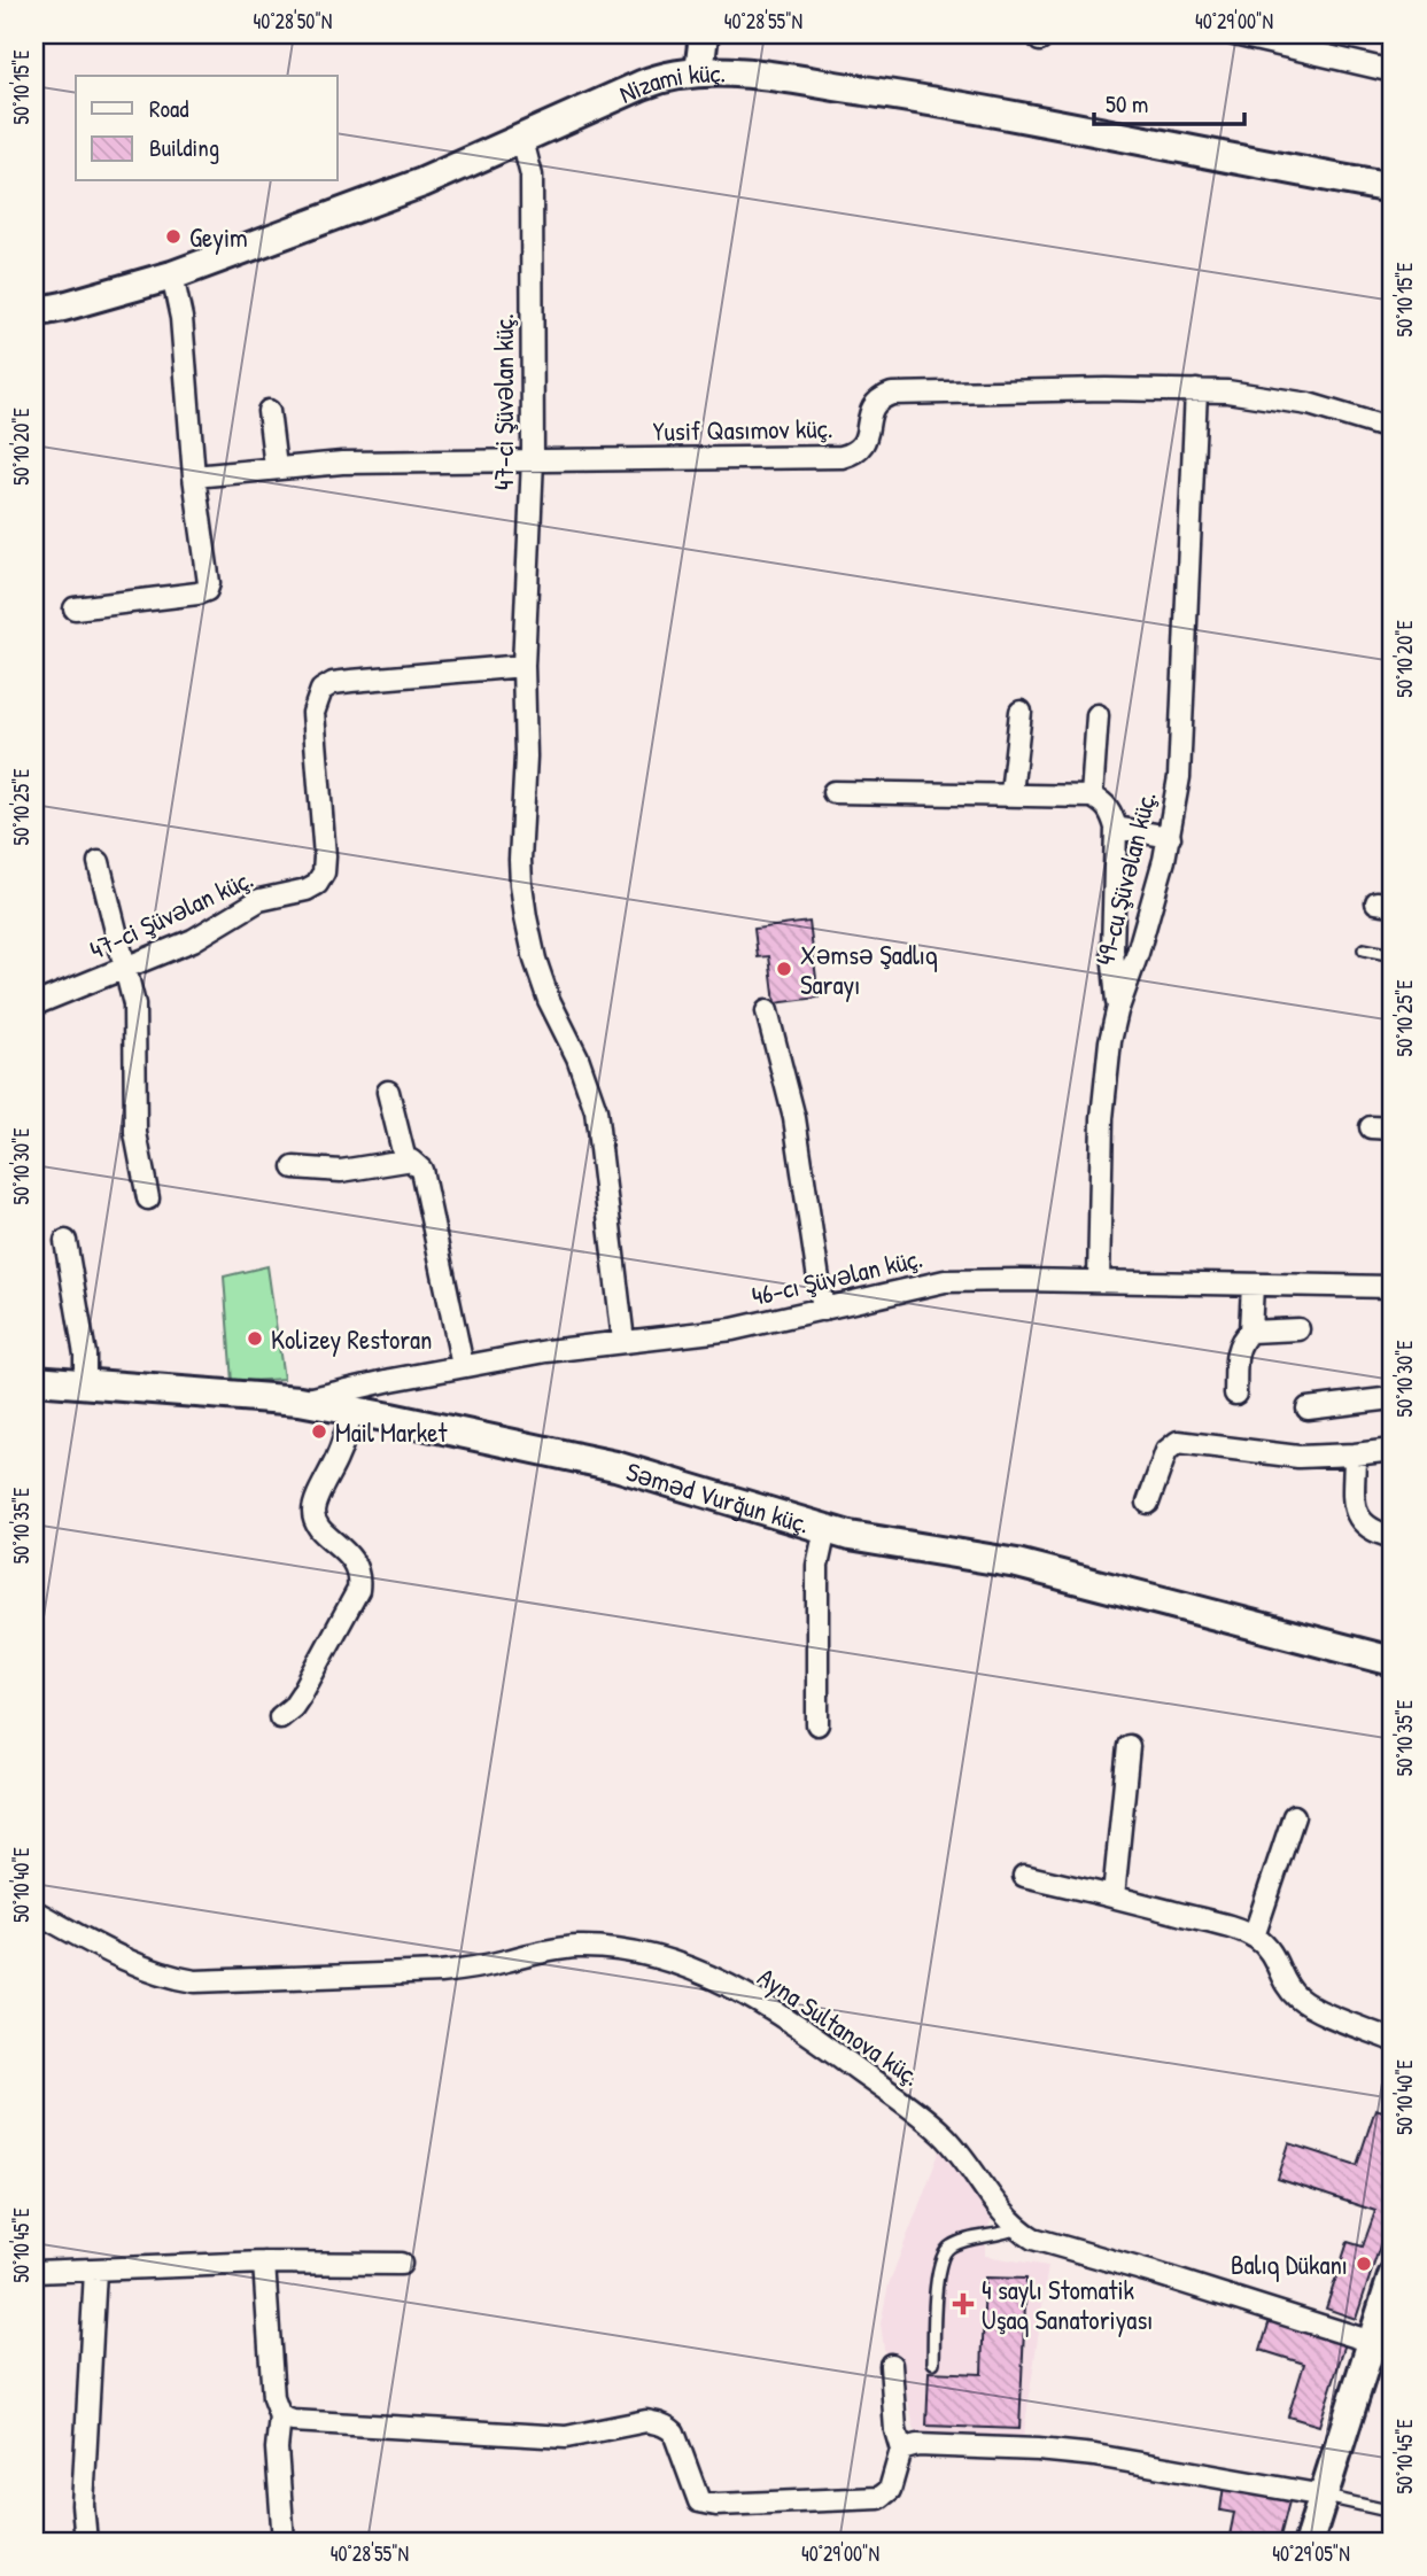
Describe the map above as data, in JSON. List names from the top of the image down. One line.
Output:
{"streets":{"street":["Nizami küç.","47-ci Şüvəlan küç.","Yusif Qasımov küç.","49-cu Şüvəlan küç.","46-cı Şüvəlan küç.","Səməd Vurğun küç.","Ayna Sultanova küç."]},"crossings":[["Nizami küç.","47-ci Şüvəlan küç."],["47-ci Şüvəlan küç.","Yusif Qasımov küç."],["47-ci Şüvəlan küç.","46-cı Şüvəlan küç."],["Yusif Qasımov küç.","49-cu Şüvəlan küç."],["49-cu Şüvəlan küç.","46-cı Şüvəlan küç."],["46-cı Şüvəlan küç.","Səməd Vurğun küç."]],"places":{"other":["Geyim","Xəmsə Şadlıq Sarayı","Kolizey Restoran","Mail Market","Balıq Dükanı"],"health":["4 saylı Stomatik Uşaq Sanatoriyası"]},"legend":["Road","Building"],"scale_bar":"50 m","coordinates":["40°28'50\"N","40°28'55\"N","40°29'00\"N","50°10'15\"E","50°10'20\"E","50°10'25\"E","50°10'30\"E","50°10'35\"E","50°10'40\"E","50°10'45\"E","40°29'05\"N"]}
